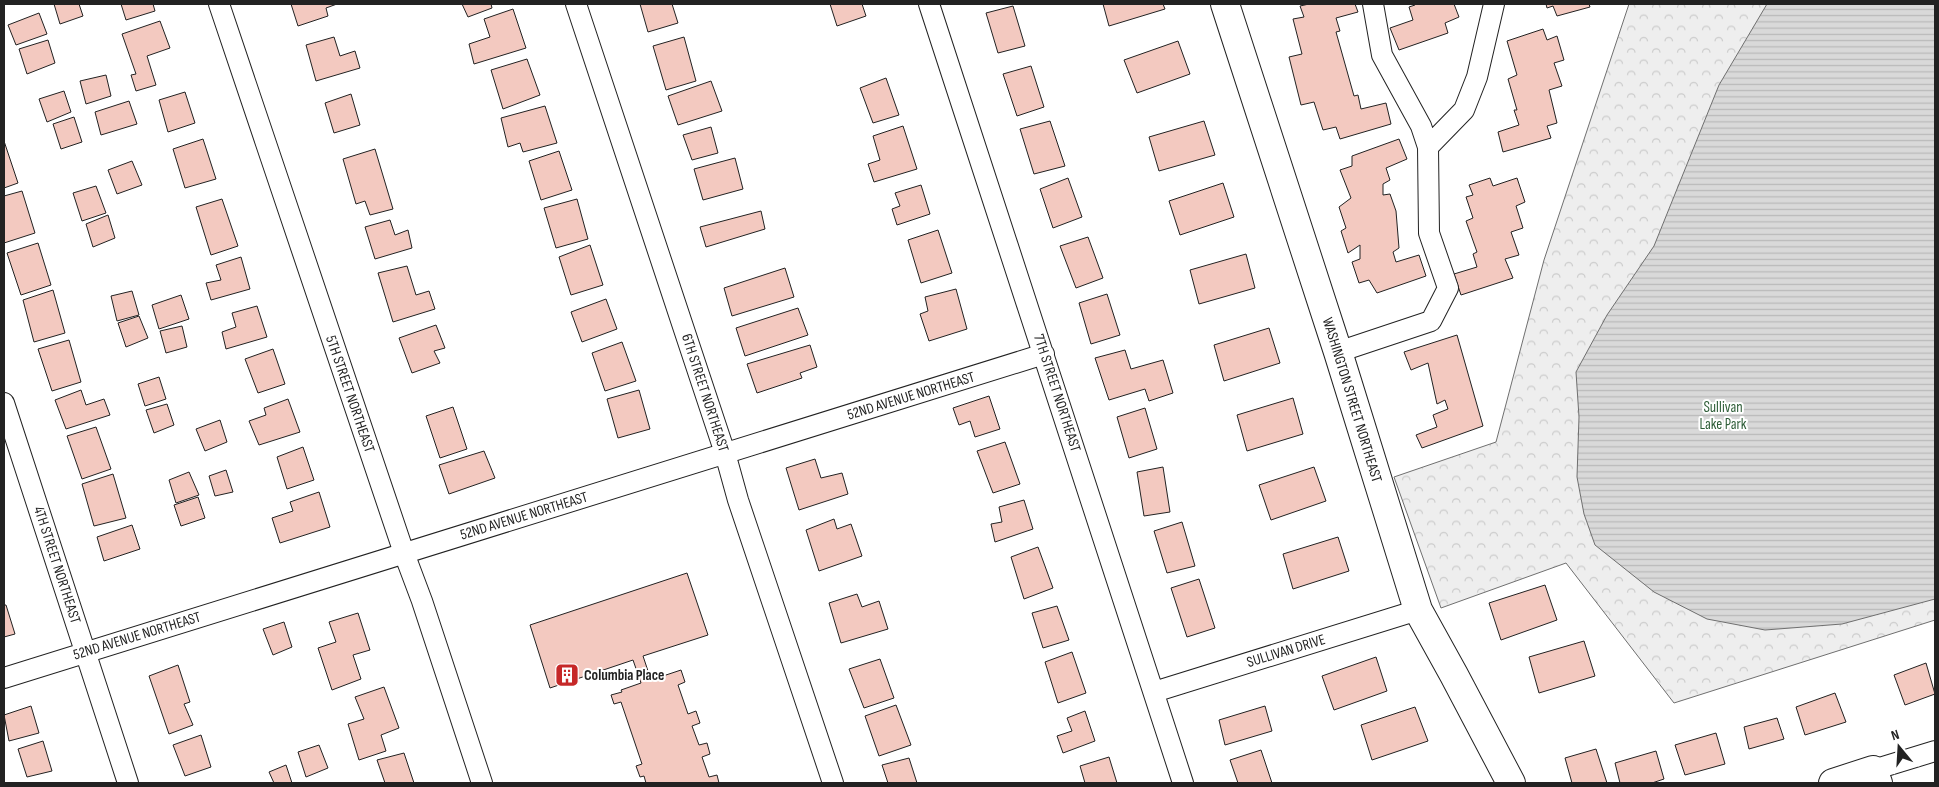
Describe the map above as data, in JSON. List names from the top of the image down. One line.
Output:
{"streets":{"street":["6TH STREET NORTHEAST","7TH STREET NORTHEAST","5TH STREET NORTHEAST","52ND AVENUE NORTHEAST","WASHINGTON STREET NORTHEAST","4TH STREET NORTHEAST","SULLIVAN DRIVE"]},"crossings":[["6TH STREET NORTHEAST","52ND AVENUE NORTHEAST"],["7TH STREET NORTHEAST","52ND AVENUE NORTHEAST"],["7TH STREET NORTHEAST","SULLIVAN DRIVE"],["5TH STREET NORTHEAST","52ND AVENUE NORTHEAST"],["52ND AVENUE NORTHEAST","4TH STREET NORTHEAST"],["WASHINGTON STREET NORTHEAST","SULLIVAN DRIVE"]],"parks":["Sullivan Lake Park"],"places":{"building":["Columbia Place"]},"north":"top"}
